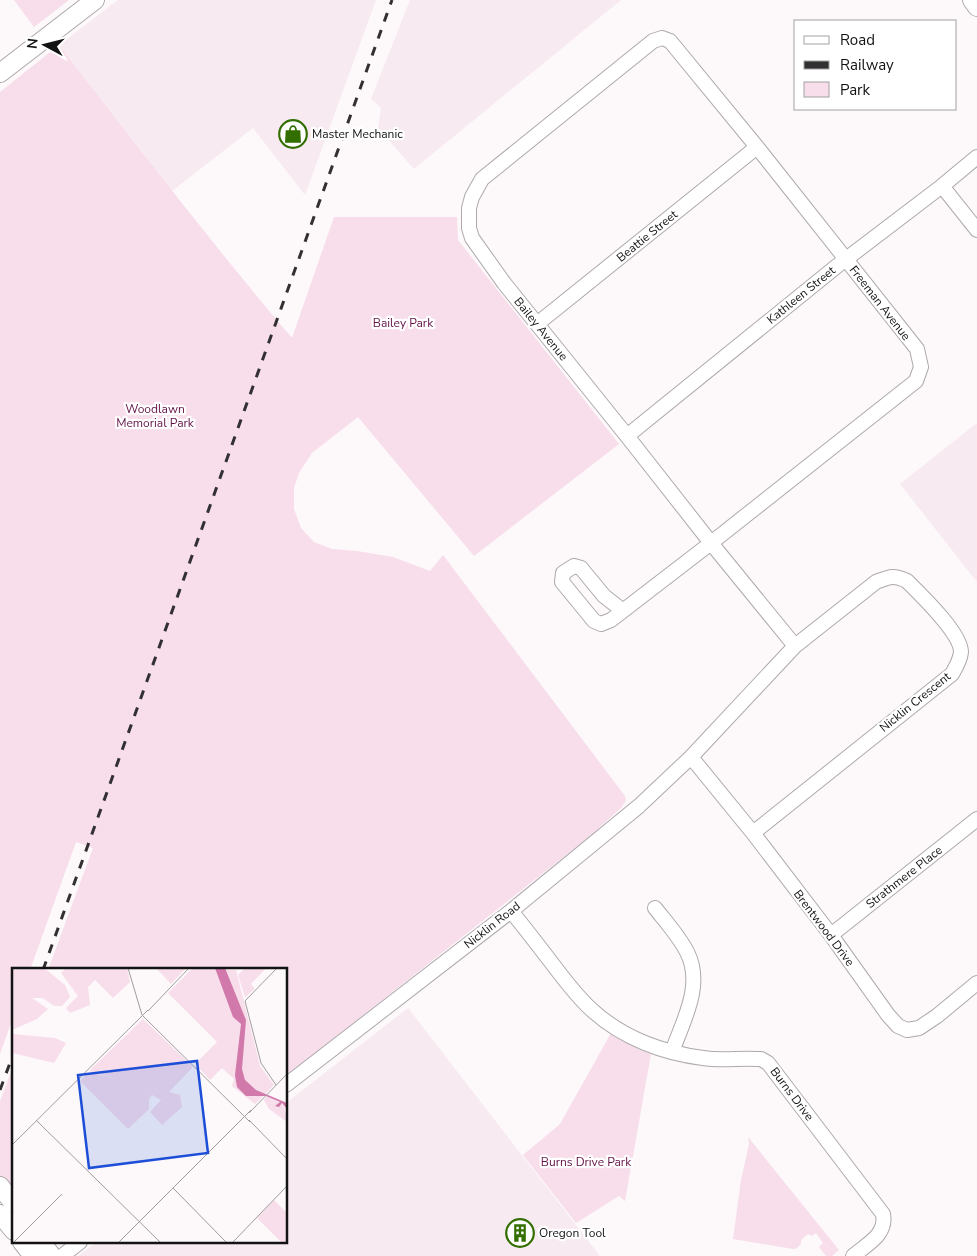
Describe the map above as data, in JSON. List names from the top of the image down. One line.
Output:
{"streets":{"street":["Beattie Street","Kathleen Street","Freeman Avenue","Bailey Avenue","Nicklin Crescent","Strathmere Place","Nicklin Road","Brentwood Drive","Burns Drive"]},"crossings":[["Beattie Street","Freeman Avenue"],["Beattie Street","Bailey Avenue"],["Kathleen Street","Freeman Avenue"],["Kathleen Street","Bailey Avenue"],["Freeman Avenue","Bailey Avenue"],["Bailey Avenue","Nicklin Crescent"],["Nicklin Crescent","Nicklin Road"],["Nicklin Crescent","Brentwood Drive"],["Strathmere Place","Brentwood Drive"],["Nicklin Road","Brentwood Drive"],["Nicklin Road","Burns Drive"]],"parks":["Bailey Park","Woodlawn Memorial Park","Burns Drive Park"],"places":{"shop":["Master Mechanic"],"building":["Oregon Tool"]},"legend":["Road","Railway","Park"],"north":"left"}
